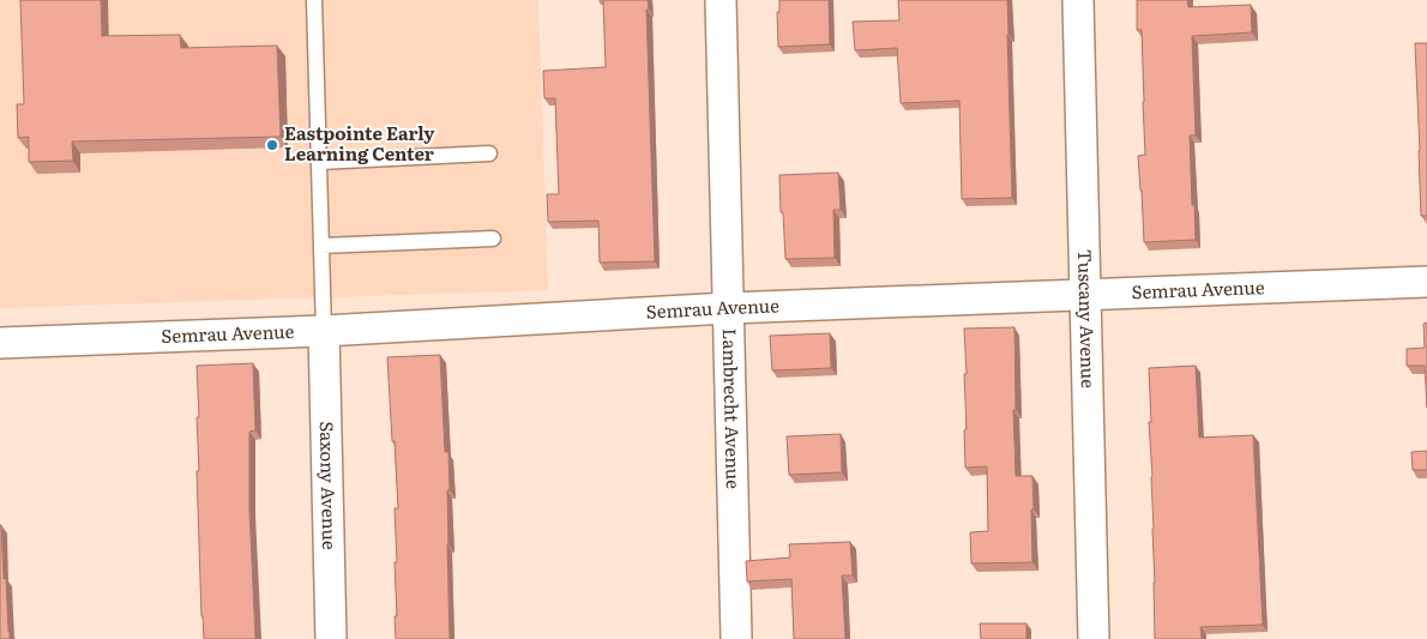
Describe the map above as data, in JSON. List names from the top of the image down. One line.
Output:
{"streets":{"street":["Semrau Avenue","Tuscany Avenue","Lambrecht Avenue","Saxony Avenue"]},"crossings":[["Semrau Avenue","Tuscany Avenue"],["Semrau Avenue","Lambrecht Avenue"],["Semrau Avenue","Saxony Avenue"]],"places":["Eastpointe Early Learning Center"]}
